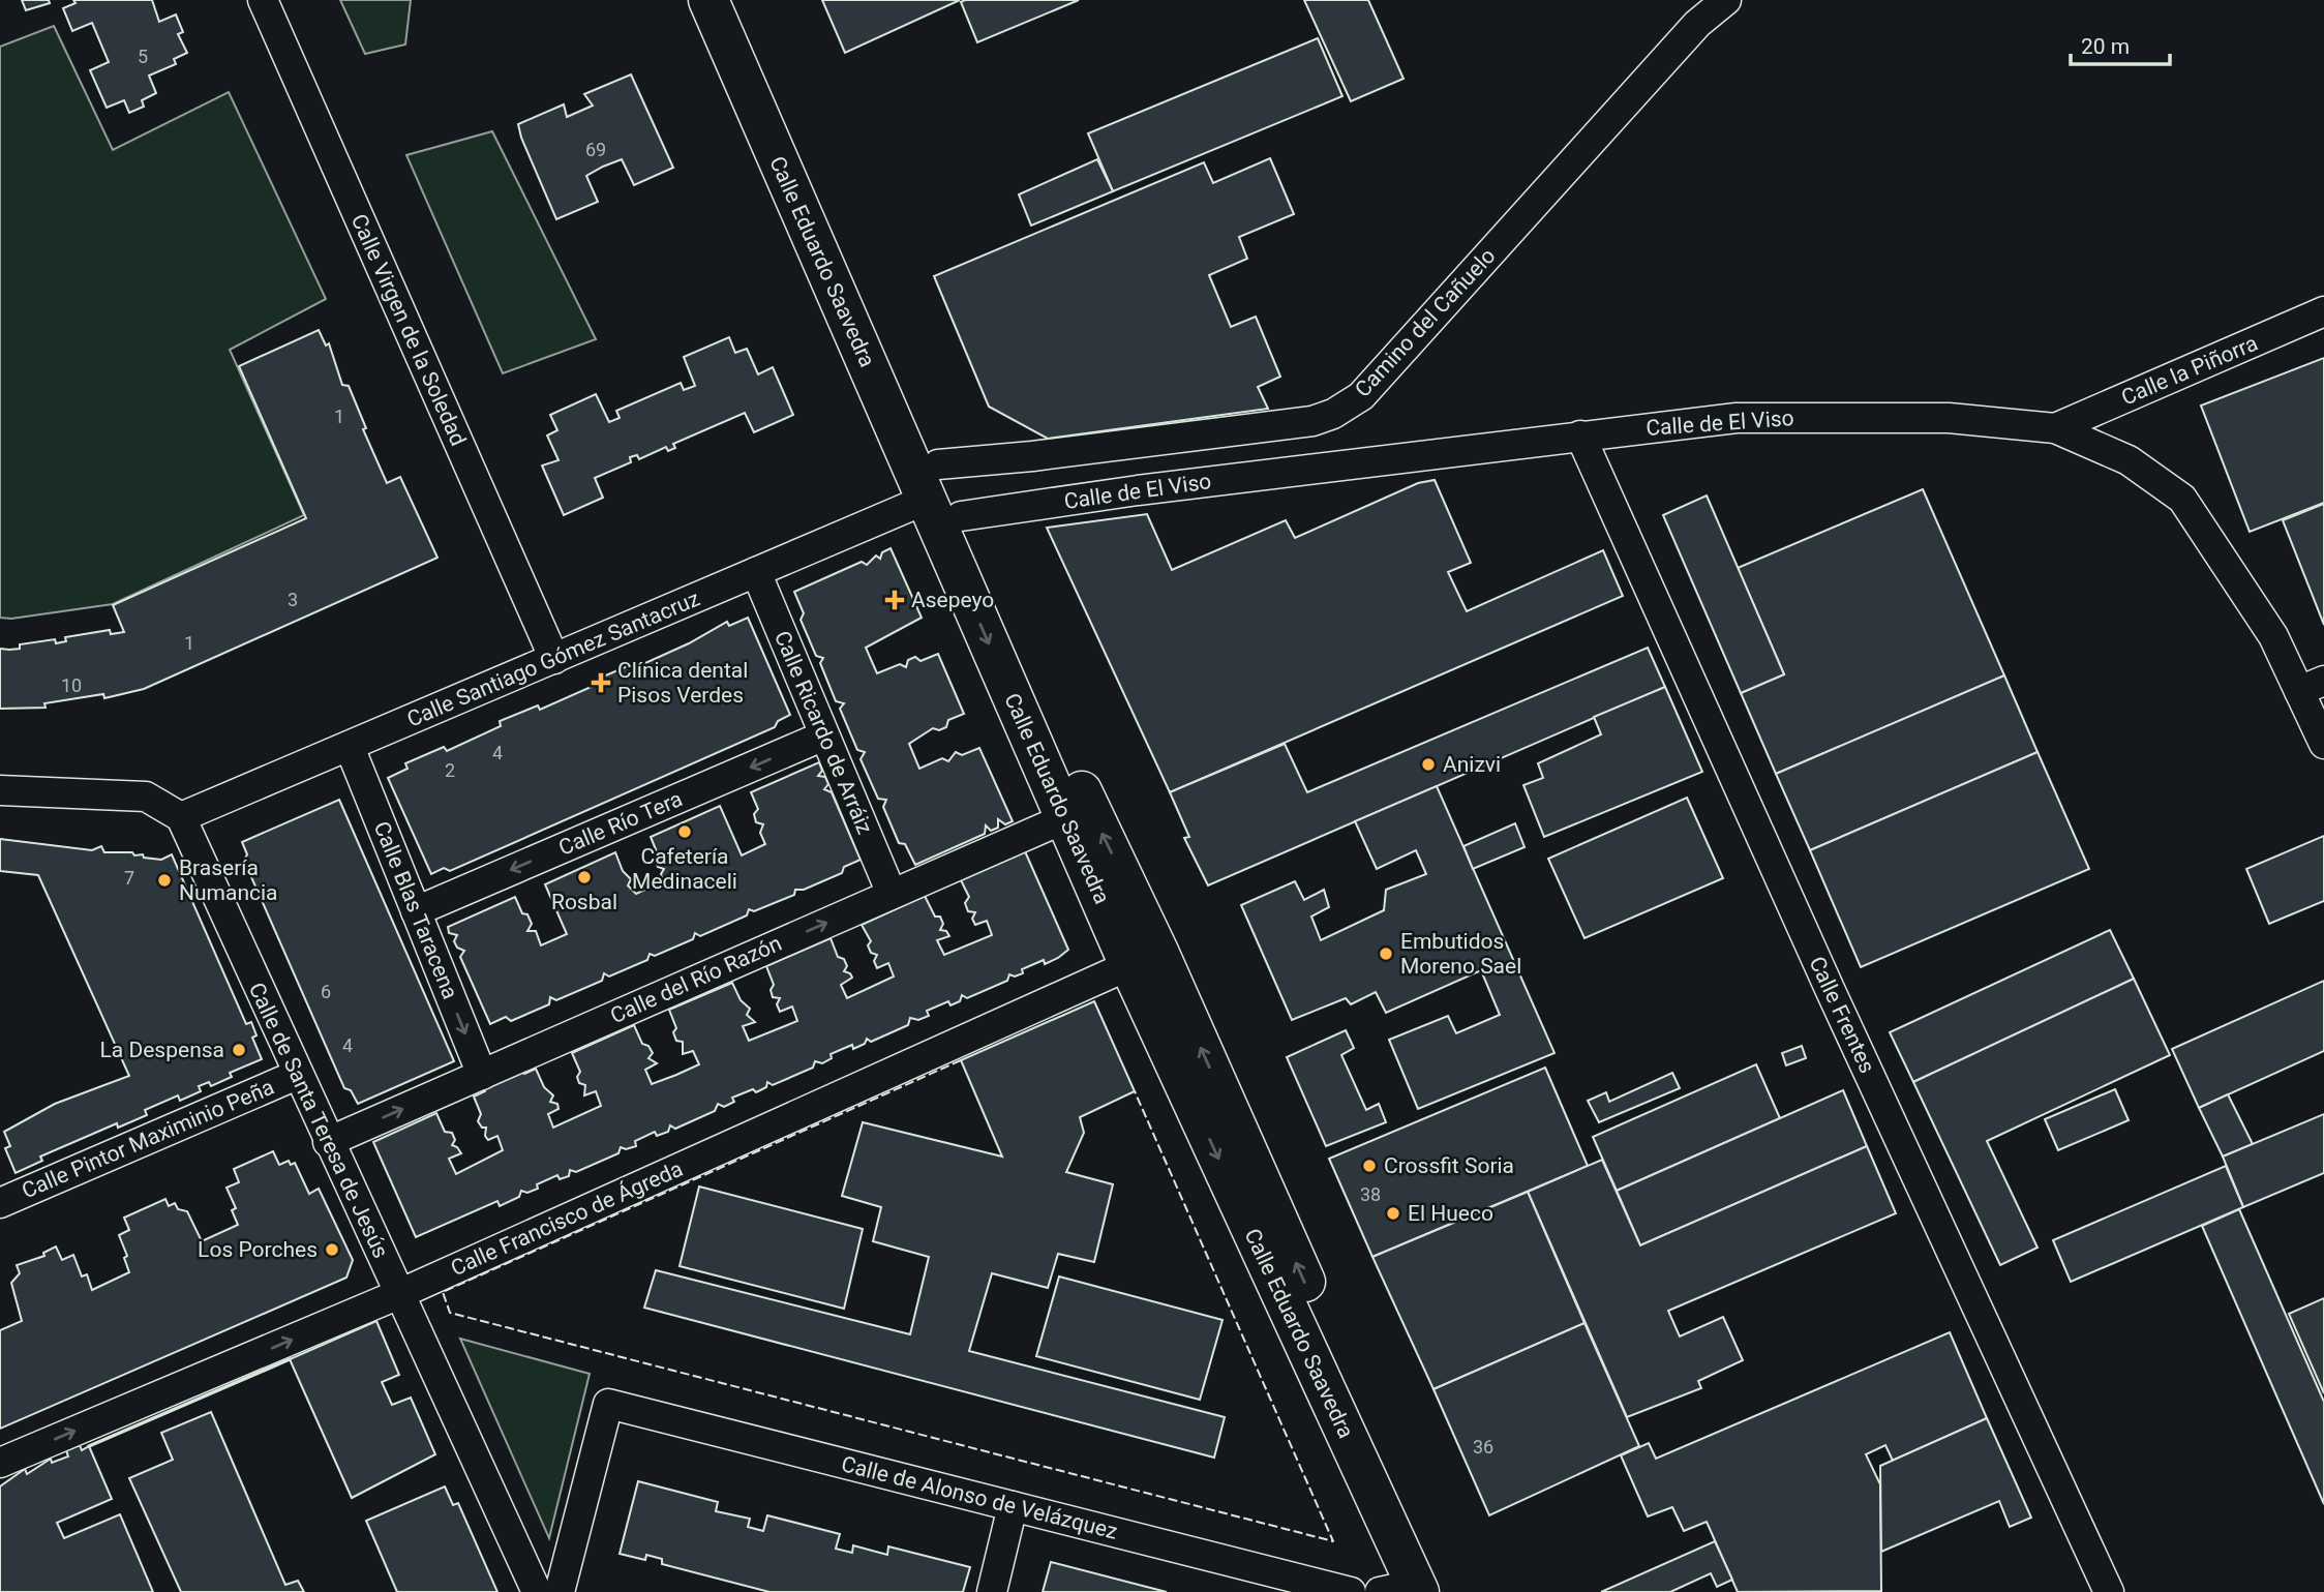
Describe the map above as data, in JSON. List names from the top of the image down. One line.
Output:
{"streets":{"main road":["Calle Eduardo Saavedra"],"street":["Camino del Cañuelo","Calle Virgen de la Soledad","Calle la Piñorra","Calle de El Viso","Calle Santiago Gómez Santacruz","Calle Ricardo de Arráiz","Calle Río Tera","Calle Blas Taracena","Calle del Río Razón","Calle Frentes","Calle de Santa Teresa de Jesús","Calle Pintor Maximinio Peña","Calle Francisco de Ágreda","Calle de Alonso de Velázquez"]},"crossings":[["Calle Eduardo Saavedra","Camino del Cañuelo"],["Calle Eduardo Saavedra","Calle de El Viso"],["Calle Eduardo Saavedra","Calle Santiago Gómez Santacruz"],["Calle Eduardo Saavedra","Calle del Río Razón"],["Calle Eduardo Saavedra","Calle Francisco de Ágreda"],["Camino del Cañuelo","Calle Santiago Gómez Santacruz"],["Calle Virgen de la Soledad","Calle Santiago Gómez Santacruz"],["Calle la Piñorra","Calle de El Viso"],["Calle de El Viso","Calle Frentes"],["Calle Santiago Gómez Santacruz","Calle Ricardo de Arráiz"],["Calle Santiago Gómez Santacruz","Calle Blas Taracena"],["Calle Santiago Gómez Santacruz","Calle de Santa Teresa de Jesús"],["Calle Ricardo de Arráiz","Calle Río Tera"],["Calle Ricardo de Arráiz","Calle del Río Razón"],["Calle Río Tera","Calle Blas Taracena"],["Calle Blas Taracena","Calle del Río Razón"],["Calle del Río Razón","Calle de Santa Teresa de Jesús"],["Calle de Santa Teresa de Jesús","Calle Pintor Maximinio Peña"],["Calle de Santa Teresa de Jesús","Calle Francisco de Ágreda"]],"one_way":["Calle Río Tera","Calle Blas Taracena","Calle del Río Razón","Calle Francisco de Ágreda"],"places":{"health":["Asepeyo","Clínica dental Pisos Verdes"],"other":["Anizvi","Cafetería Medinaceli","Rosbal","Brasería Numancia","Embutidos Moreno Sael","La Despensa","Crossfit Soria","El Hueco","Los Porches"]},"house_numbers":["5","69","1","3","1","10","4","2","7","6","4","38","36"],"scale_bar":"20 m"}
